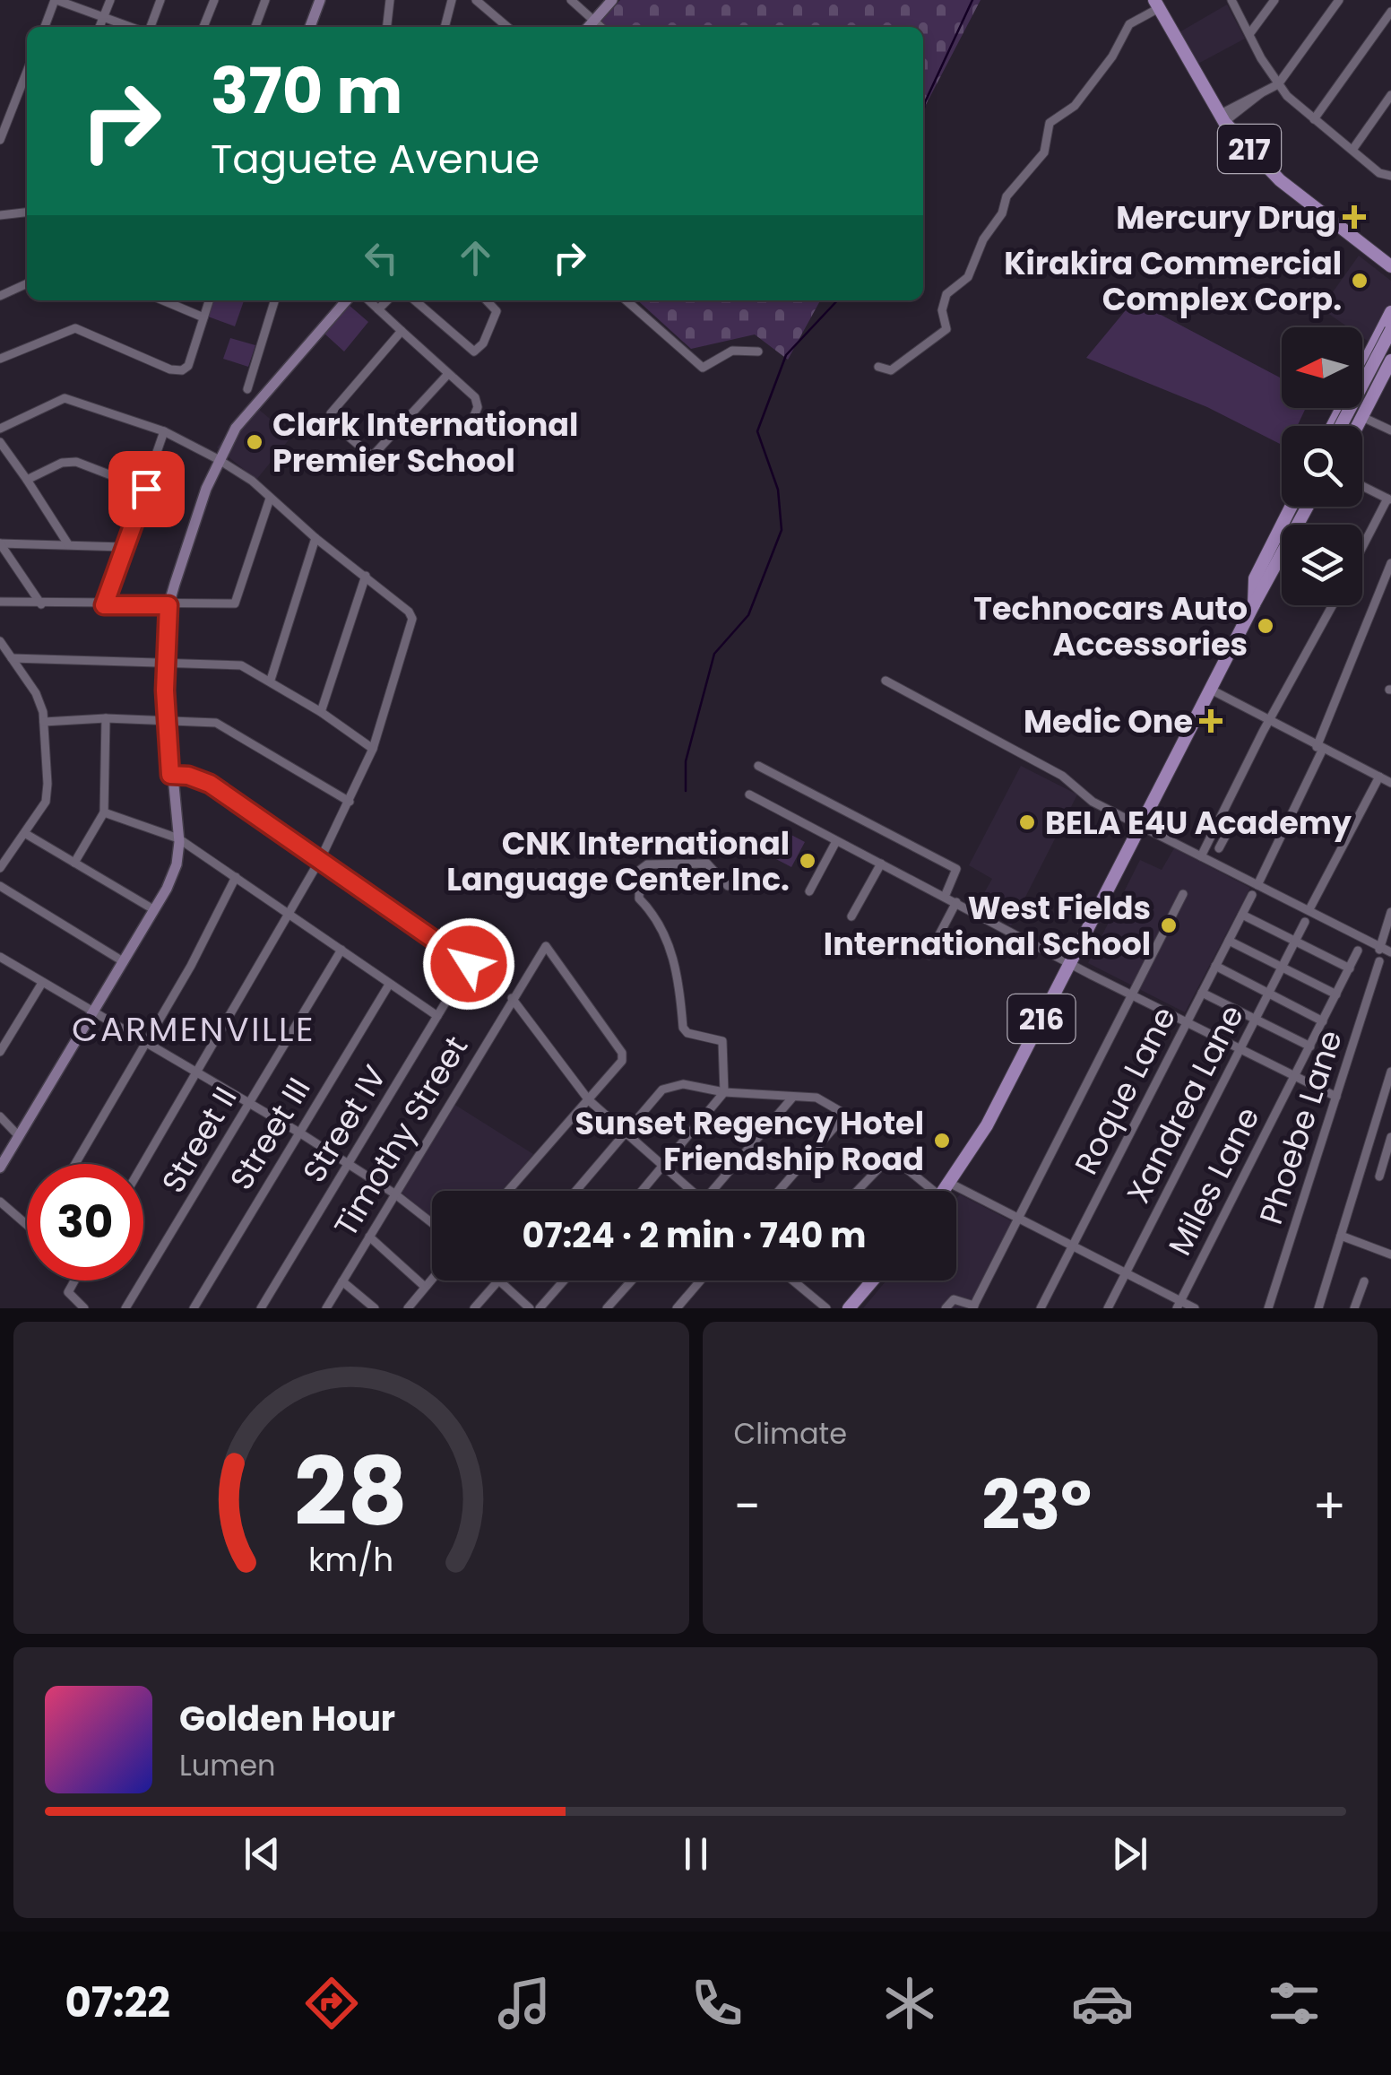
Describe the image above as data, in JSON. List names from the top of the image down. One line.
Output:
{"streets":{"main road":["217","216"],"street":["Roque Lane","Xandrea Lane","Street IV","Phoebe Lane","Street III","Timothy Street","Street II","Miles Lane"]},"districts":["CARMENVILLE"],"places":{"health":["Mercury Drug","Medic One"],"other":["Kirakira Commercial Complex Corp.","Clark International Premier School","Technocars Auto Accessories","BELA E4U Academy","CNK International Language Center Inc.","West Fields International School","Sunset Regency Hotel Friendship Road"]},"north":"left","page":{"turn":["370 m","Taguete Avenue"],"limit":"30","trip":"07:24 · 2 min · 740 m","tile":"Climate","heat":["−","23°","+"],"song":["Golden Hour","Lumen"],"tabs":"07:22","gauge":["28","km/h"]}}
